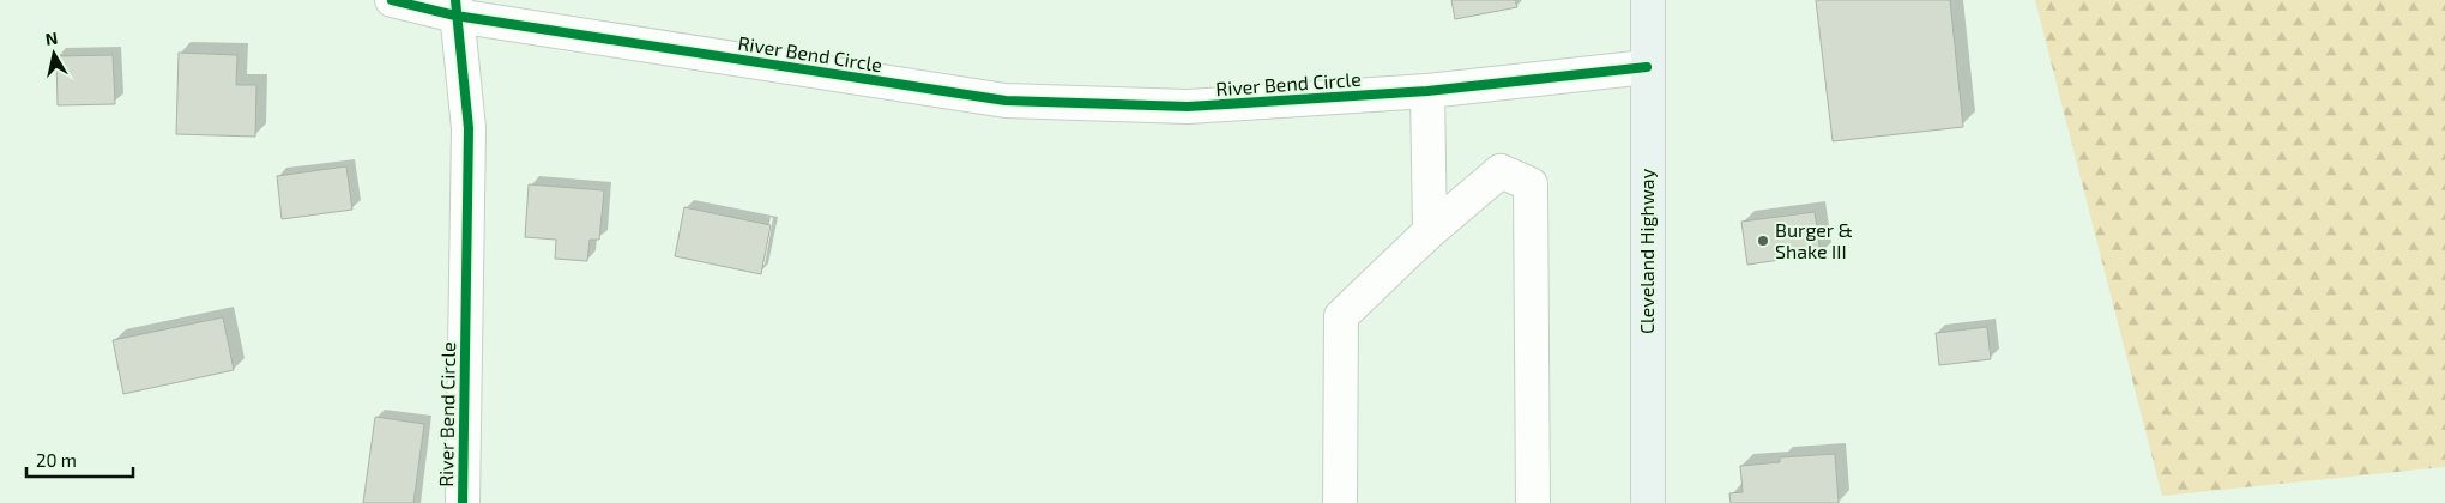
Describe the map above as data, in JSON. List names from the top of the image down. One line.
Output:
{"streets":{"main road":["Cleveland Highway"],"street":["River Bend Circle"]},"crossings":[["River Bend Circle","Cleveland Highway"]],"places":["Burger & Shake III"],"scale_bar":"20 m","north":"top"}
